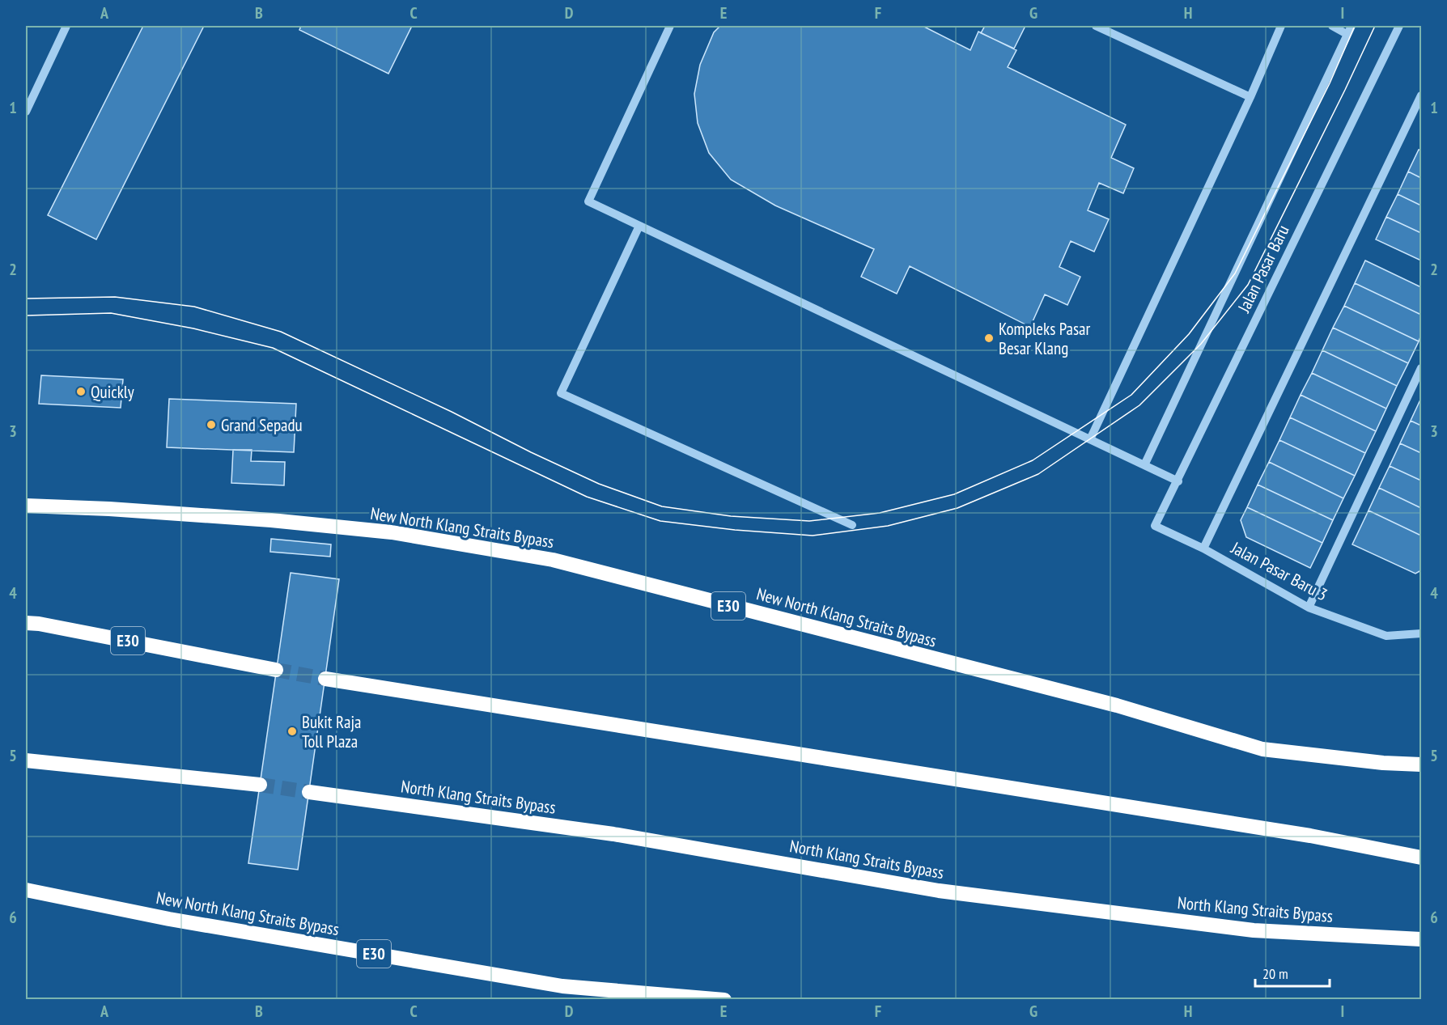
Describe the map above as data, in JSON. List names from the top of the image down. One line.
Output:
{"streets":{"highway":["New North Klang Straits Bypass","E30","North Klang Straits Bypass"],"street":["Jalan Pasar Baru","Jalan Pasar Baru 3"]},"crossings":[["Jalan Pasar Baru","Jalan Pasar Baru 3"]],"places":["Kompleks Pasar Besar Klang","Quickly","Grand Sepadu","Bukit Raja Toll Plaza"],"scale_bar":"20 m","grid":{"columns":["A","B","C","D","E","F","G","H","I"],"rows":["1","2","3","4","5","6"]}}
